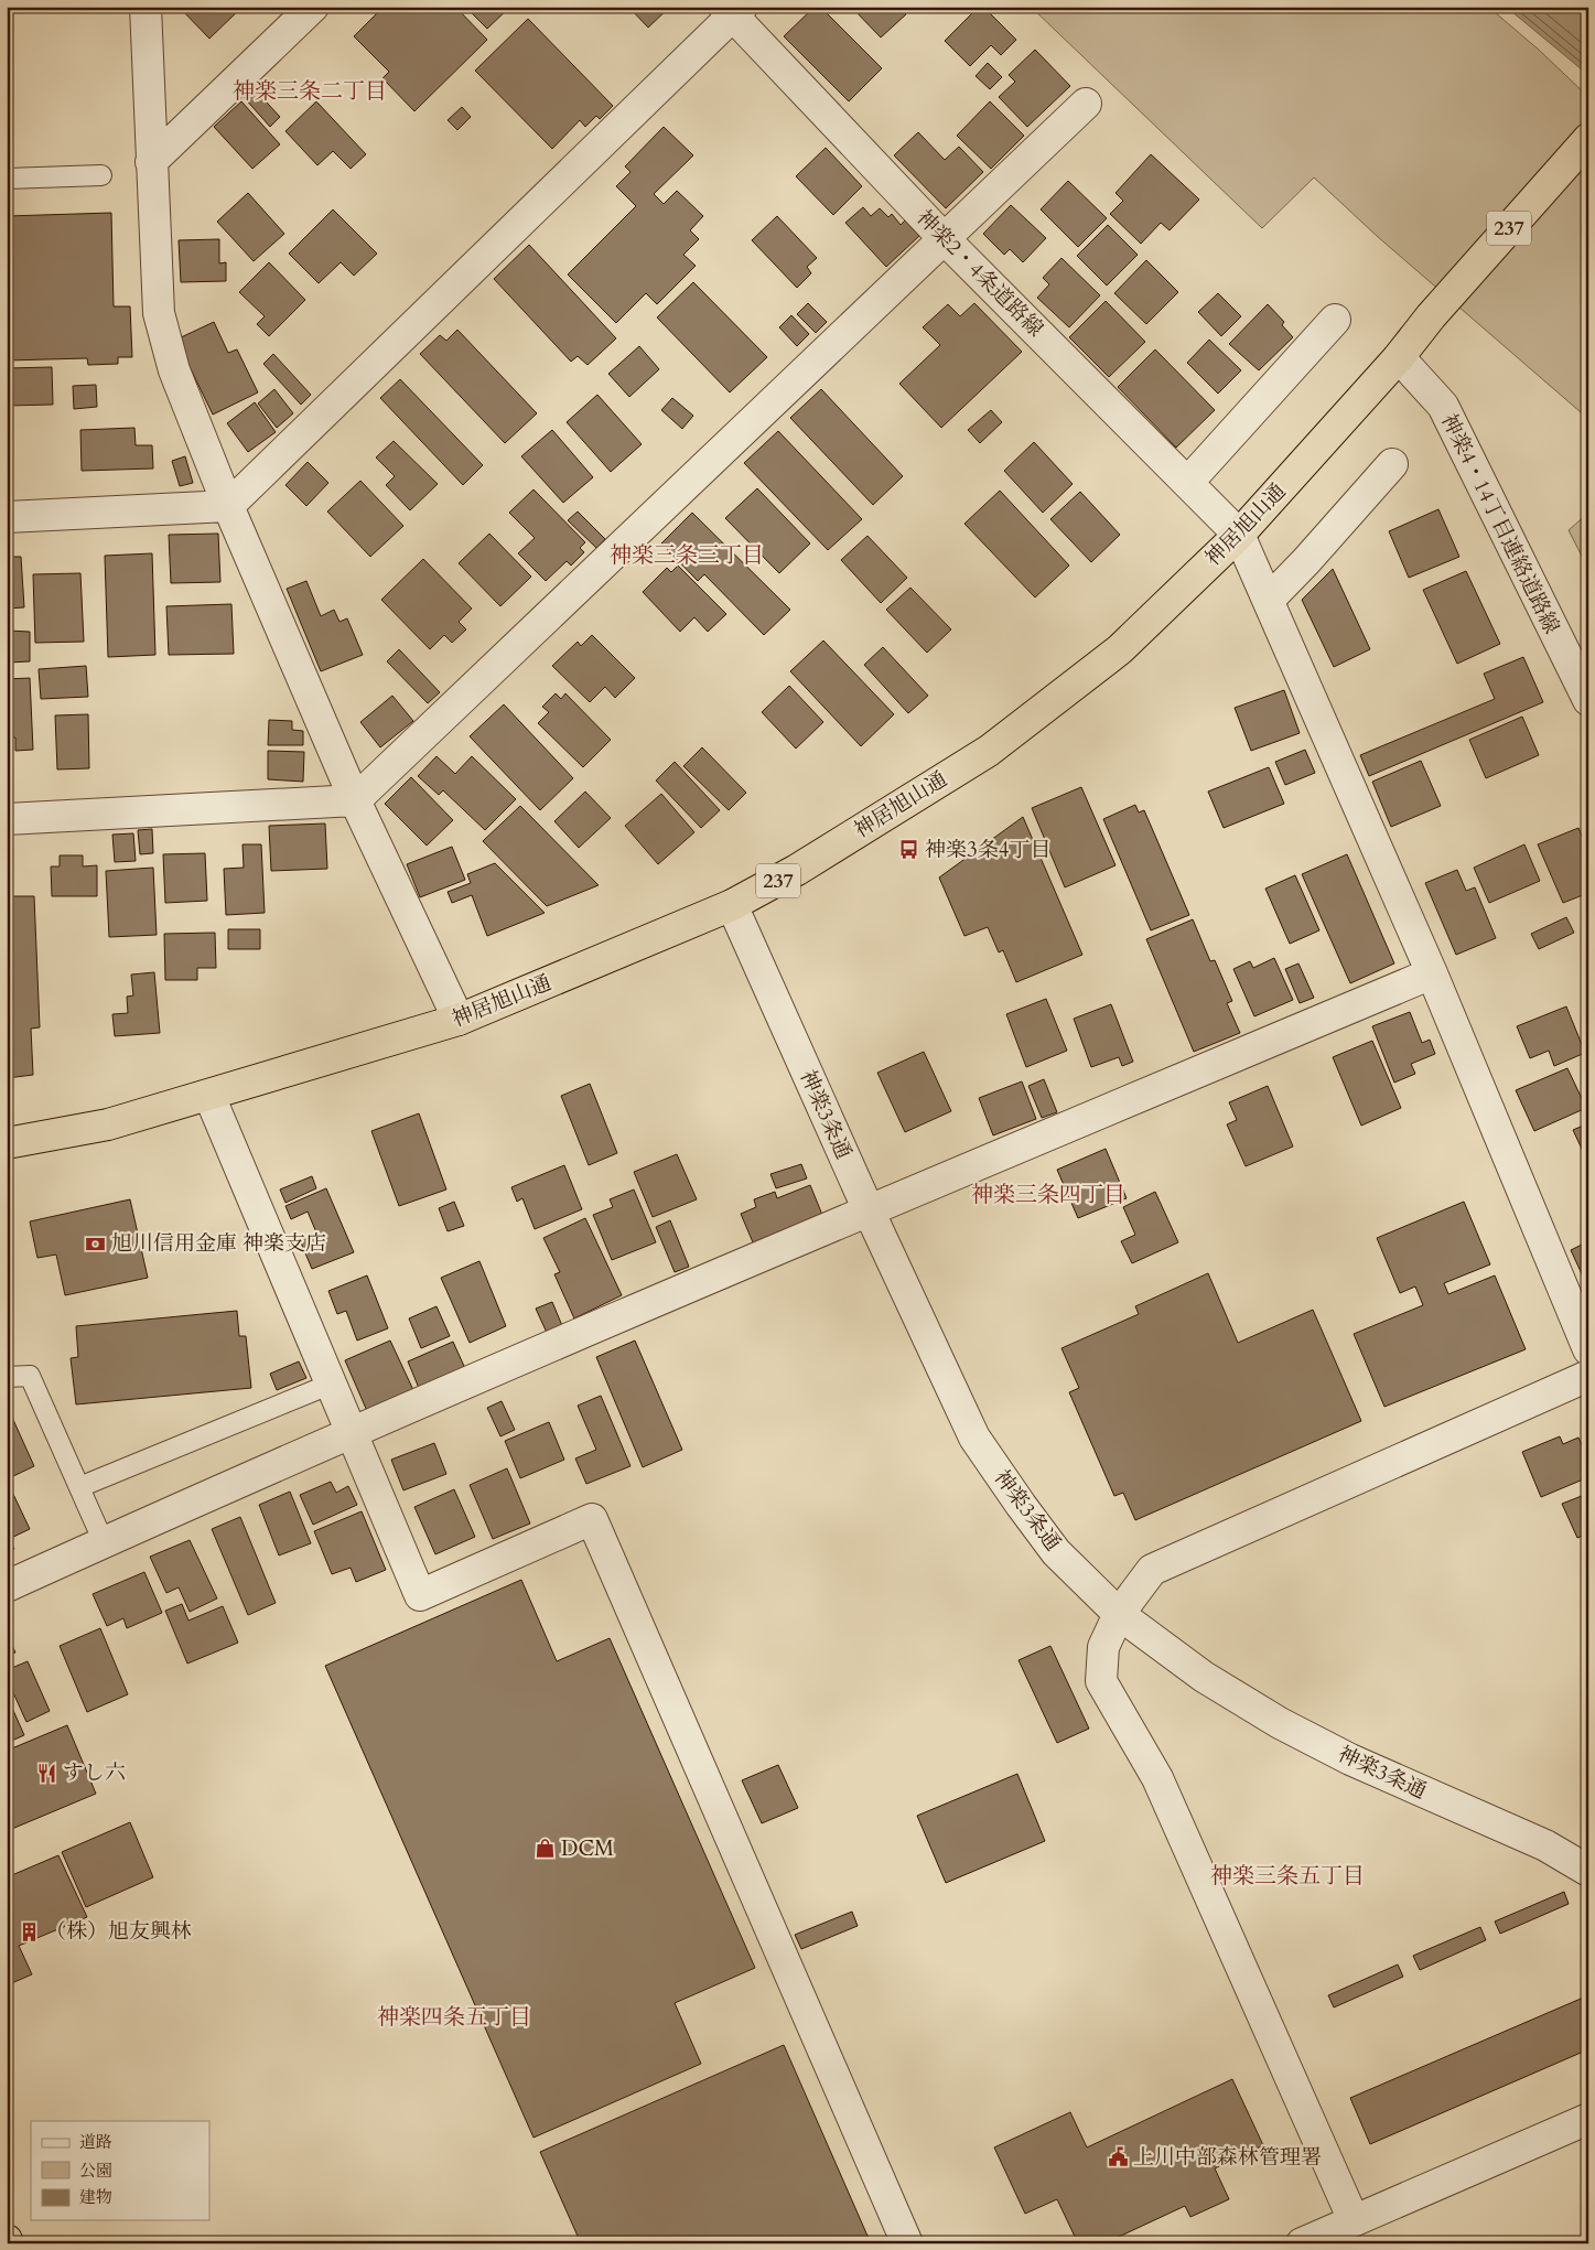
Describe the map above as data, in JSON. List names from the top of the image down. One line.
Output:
{"streets":{"highway":["237","神居旭山通"],"street":["神楽2・4条道路線","神楽4・14丁目連絡道路線","神楽3条通"]},"crossings":[["神楽2・4条道路線","神居旭山通"],["神楽4・14丁目連絡道路線","神居旭山通"],["神居旭山通","神楽3条通"]],"districts":["神楽三条二丁目","神楽三条三丁目","神楽三条四丁目","神楽三条五丁目","神楽四条五丁目"],"places":{"bus stop":["神楽3条4丁目"],"bank":["旭川信用金庫 神楽支店"],"restaurant":["すし六"],"shop":["DCM"],"building":["（株）旭友興林"],"public building":["上川中部森林管理署"]},"legend":["道路","公園","建物"]}
